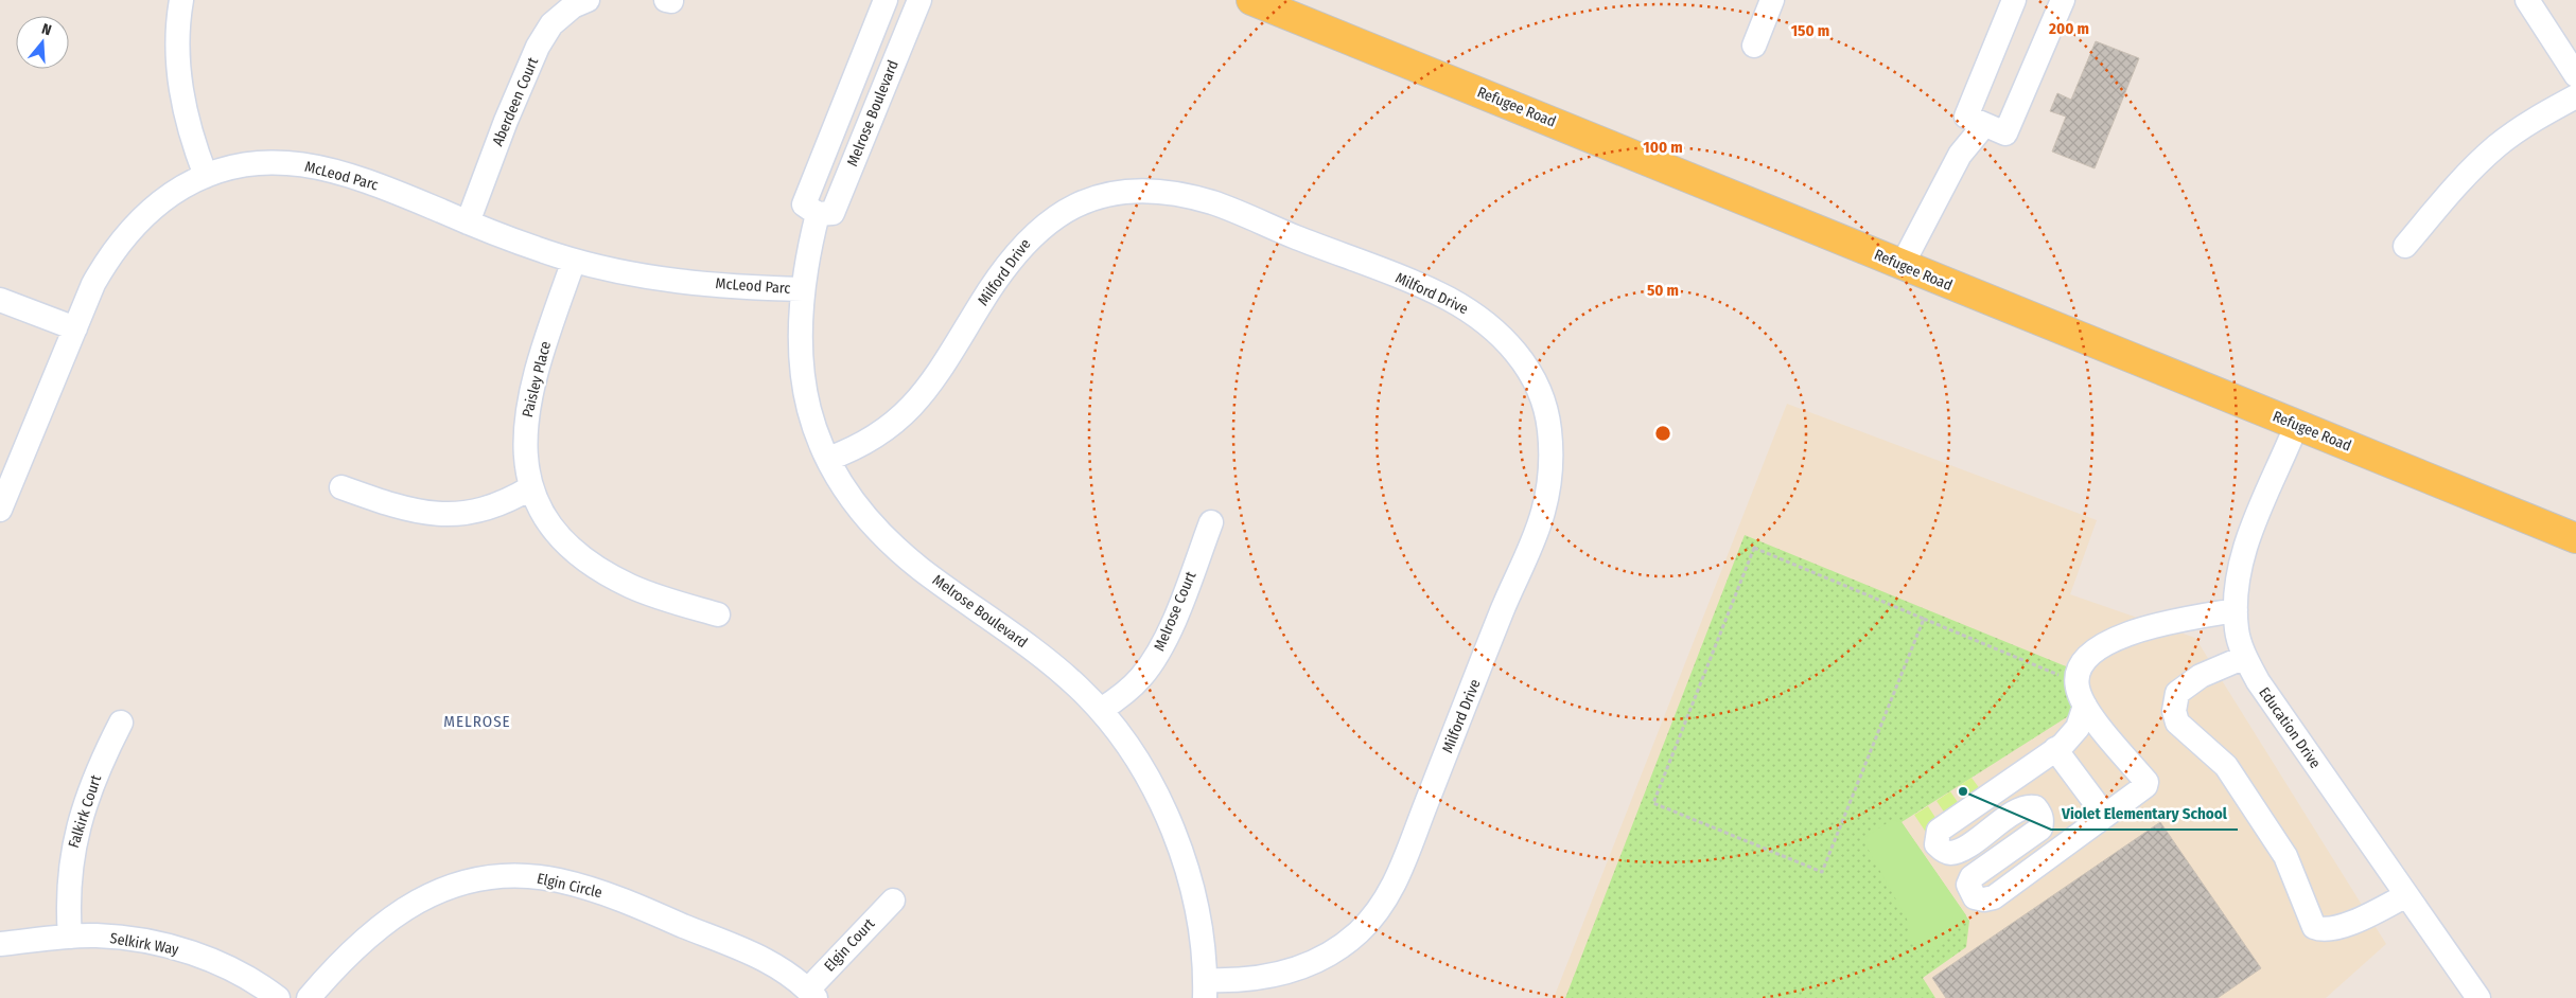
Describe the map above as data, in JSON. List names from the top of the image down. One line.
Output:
{"streets":{"main road":["Refugee Road"],"street":["Aberdeen Court","Melrose Boulevard","McLeod Parc","Milford Drive","Paisley Place","Melrose Court","Education Drive","Falkirk Court","Elgin Circle","Selkirk Way","Elgin Court"]},"crossings":[["Aberdeen Court","McLeod Parc"],["Refugee Road","Education Drive"],["Melrose Boulevard","McLeod Parc"],["Melrose Boulevard","Milford Drive"],["Melrose Boulevard","Melrose Court"],["McLeod Parc","Paisley Place"],["Falkirk Court","Selkirk Way"],["Elgin Circle","Elgin Court"]],"districts":["MELROSE"],"places":["Violet Elementary School"],"north":"top","rings":["200 m","150 m","100 m","50 m"]}
